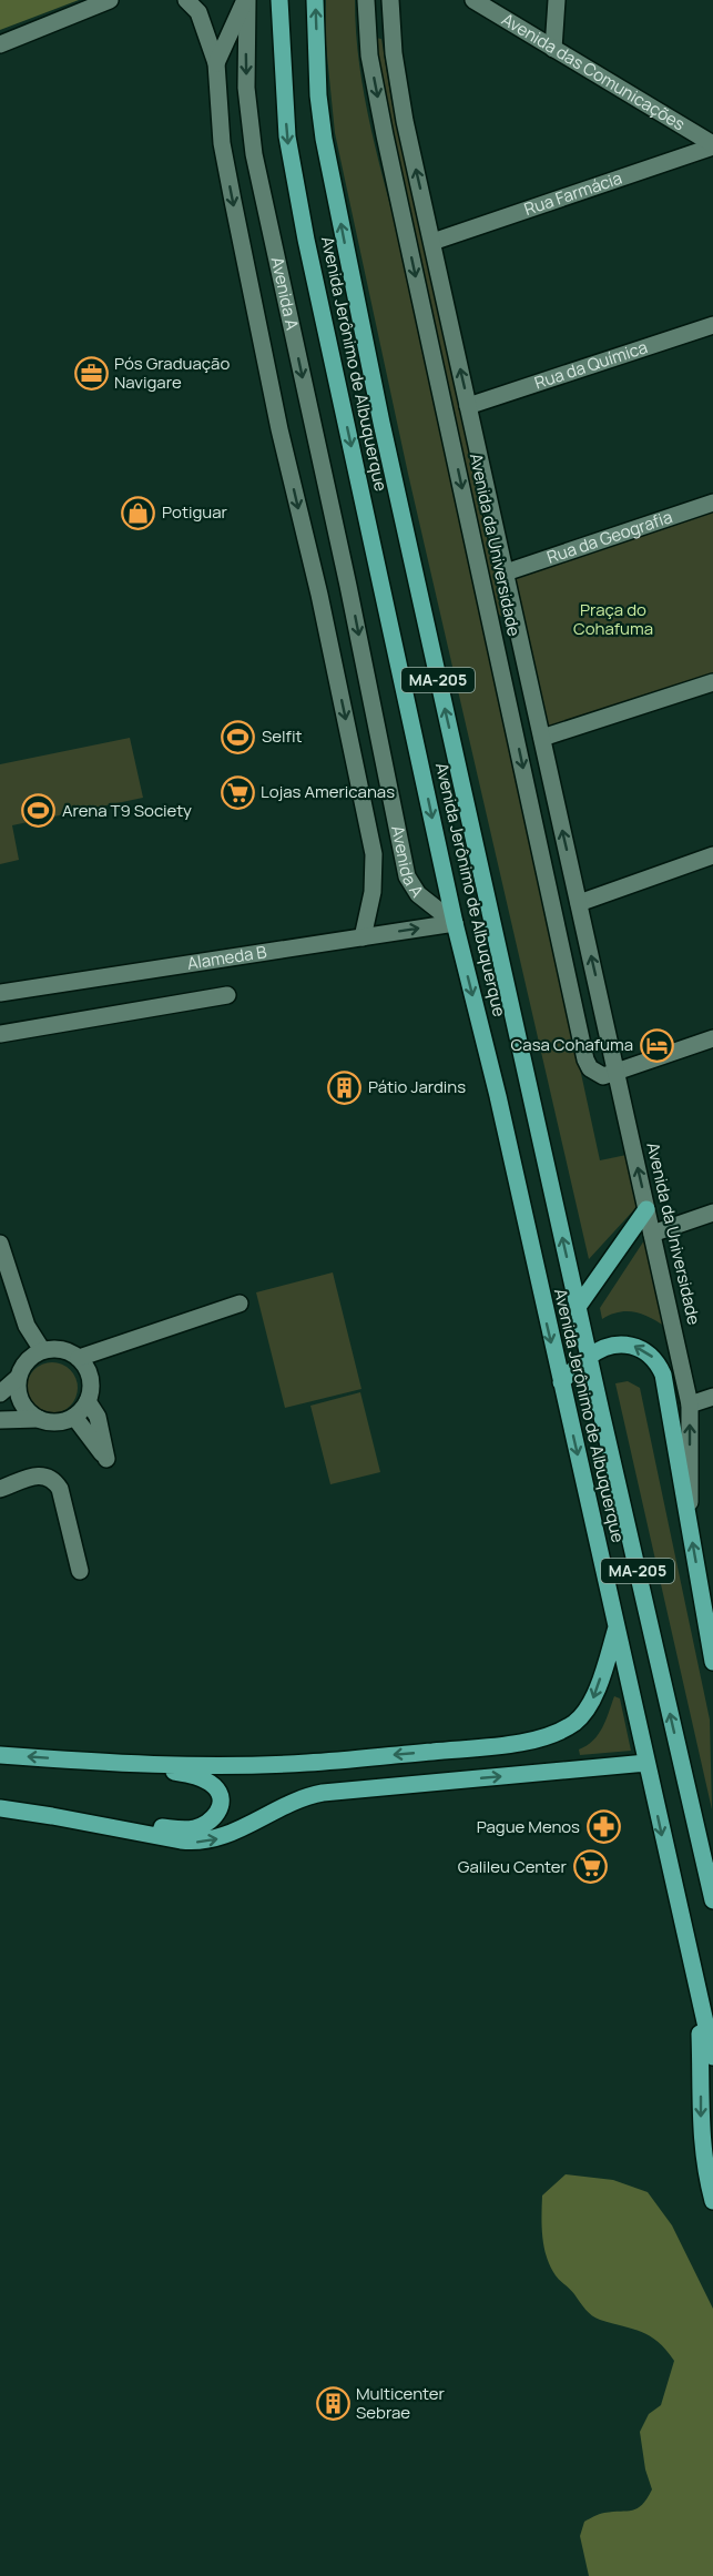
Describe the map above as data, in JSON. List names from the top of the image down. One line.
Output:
{"streets":{"main road":["Avenida Jerônimo de Albuquerque","Avenida da Universidade","MA-205"],"street":["Avenida das Comunicações","Rua Farmácia","Avenida A","Rua da Química","Rua da Geografia","Alameda B"]},"crossings":[["Avenida das Comunicações","Rua Farmácia"],["Rua Farmácia","Avenida da Universidade"],["Avenida A","Avenida Jerônimo de Albuquerque"],["Avenida A","Alameda B"],["Avenida Jerônimo de Albuquerque","Avenida da Universidade"],["Avenida Jerônimo de Albuquerque","MA-205"],["Avenida Jerônimo de Albuquerque","Alameda B"],["Rua da Química","Avenida da Universidade"],["Rua da Geografia","Avenida da Universidade"]],"one_way":["Avenida A"],"parks":["Praça do Cohafuma"],"places":{"office":["Pós Graduação Navigare"],"shop":["Potiguar"],"sports":["Selfit","Arena T9 Society"],"supermarket":["Lojas Americanas","Galileu Center"],"hotel":["Casa Cohafuma"],"building":["Pátio Jardins","Multicenter Sebrae"],"pharmacy":["Pague Menos"]}}
